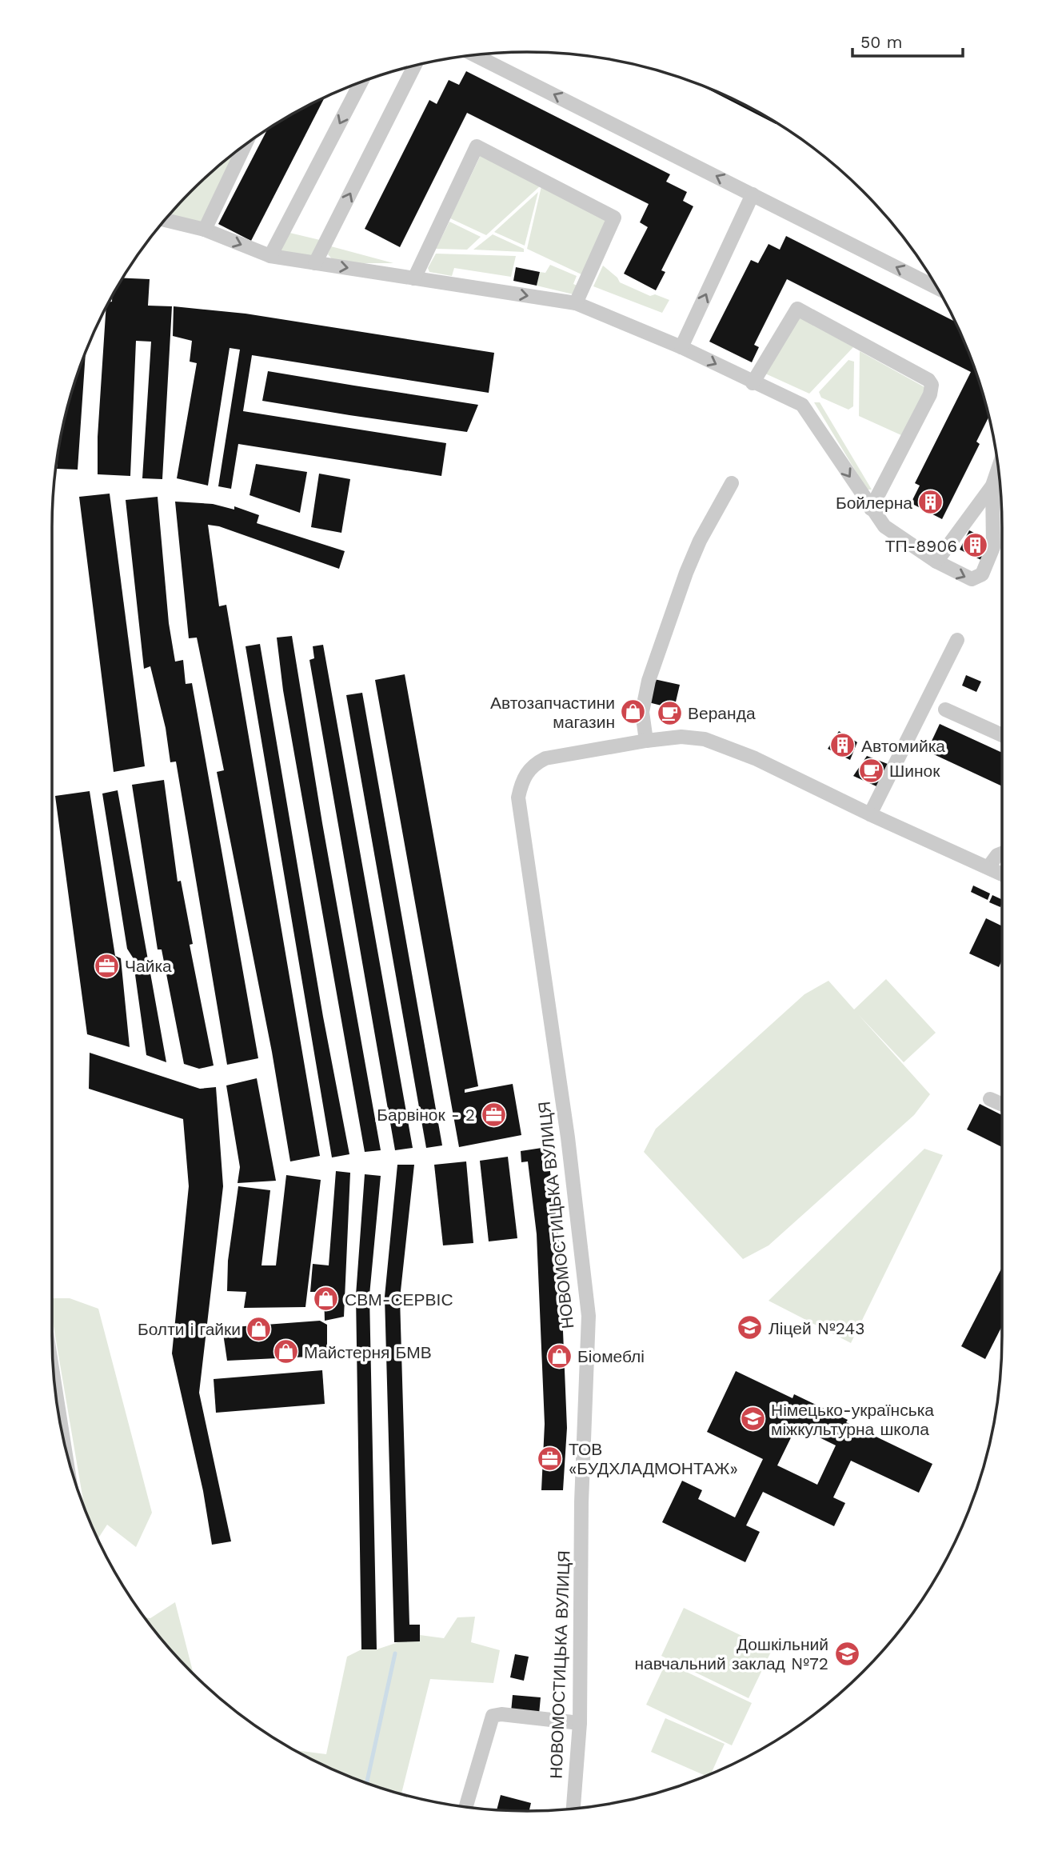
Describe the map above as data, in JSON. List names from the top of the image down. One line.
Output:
{"streets":{"street":["НОВОМОСТИЦЬКА ВУЛИЦЯ"]},"places":{"building":["Бойлерна","ТП-8906","Автомийка"],"shop":["Автозапчастини магазин","СВМ-СЕРВІС","Болти і гайки","Майстерня БМВ","Біомеблі"],"cafe":["Веранда","Шинок"],"office":["Чайка","Барвінок - 2","ТОВ «БУДХЛАДМОНТАЖ»"],"school or university":["Ліцей №243","Німецько-українська міжкультурна школа","Дошкільний навчальний заклад №72"]},"scale_bar":"50 m"}
